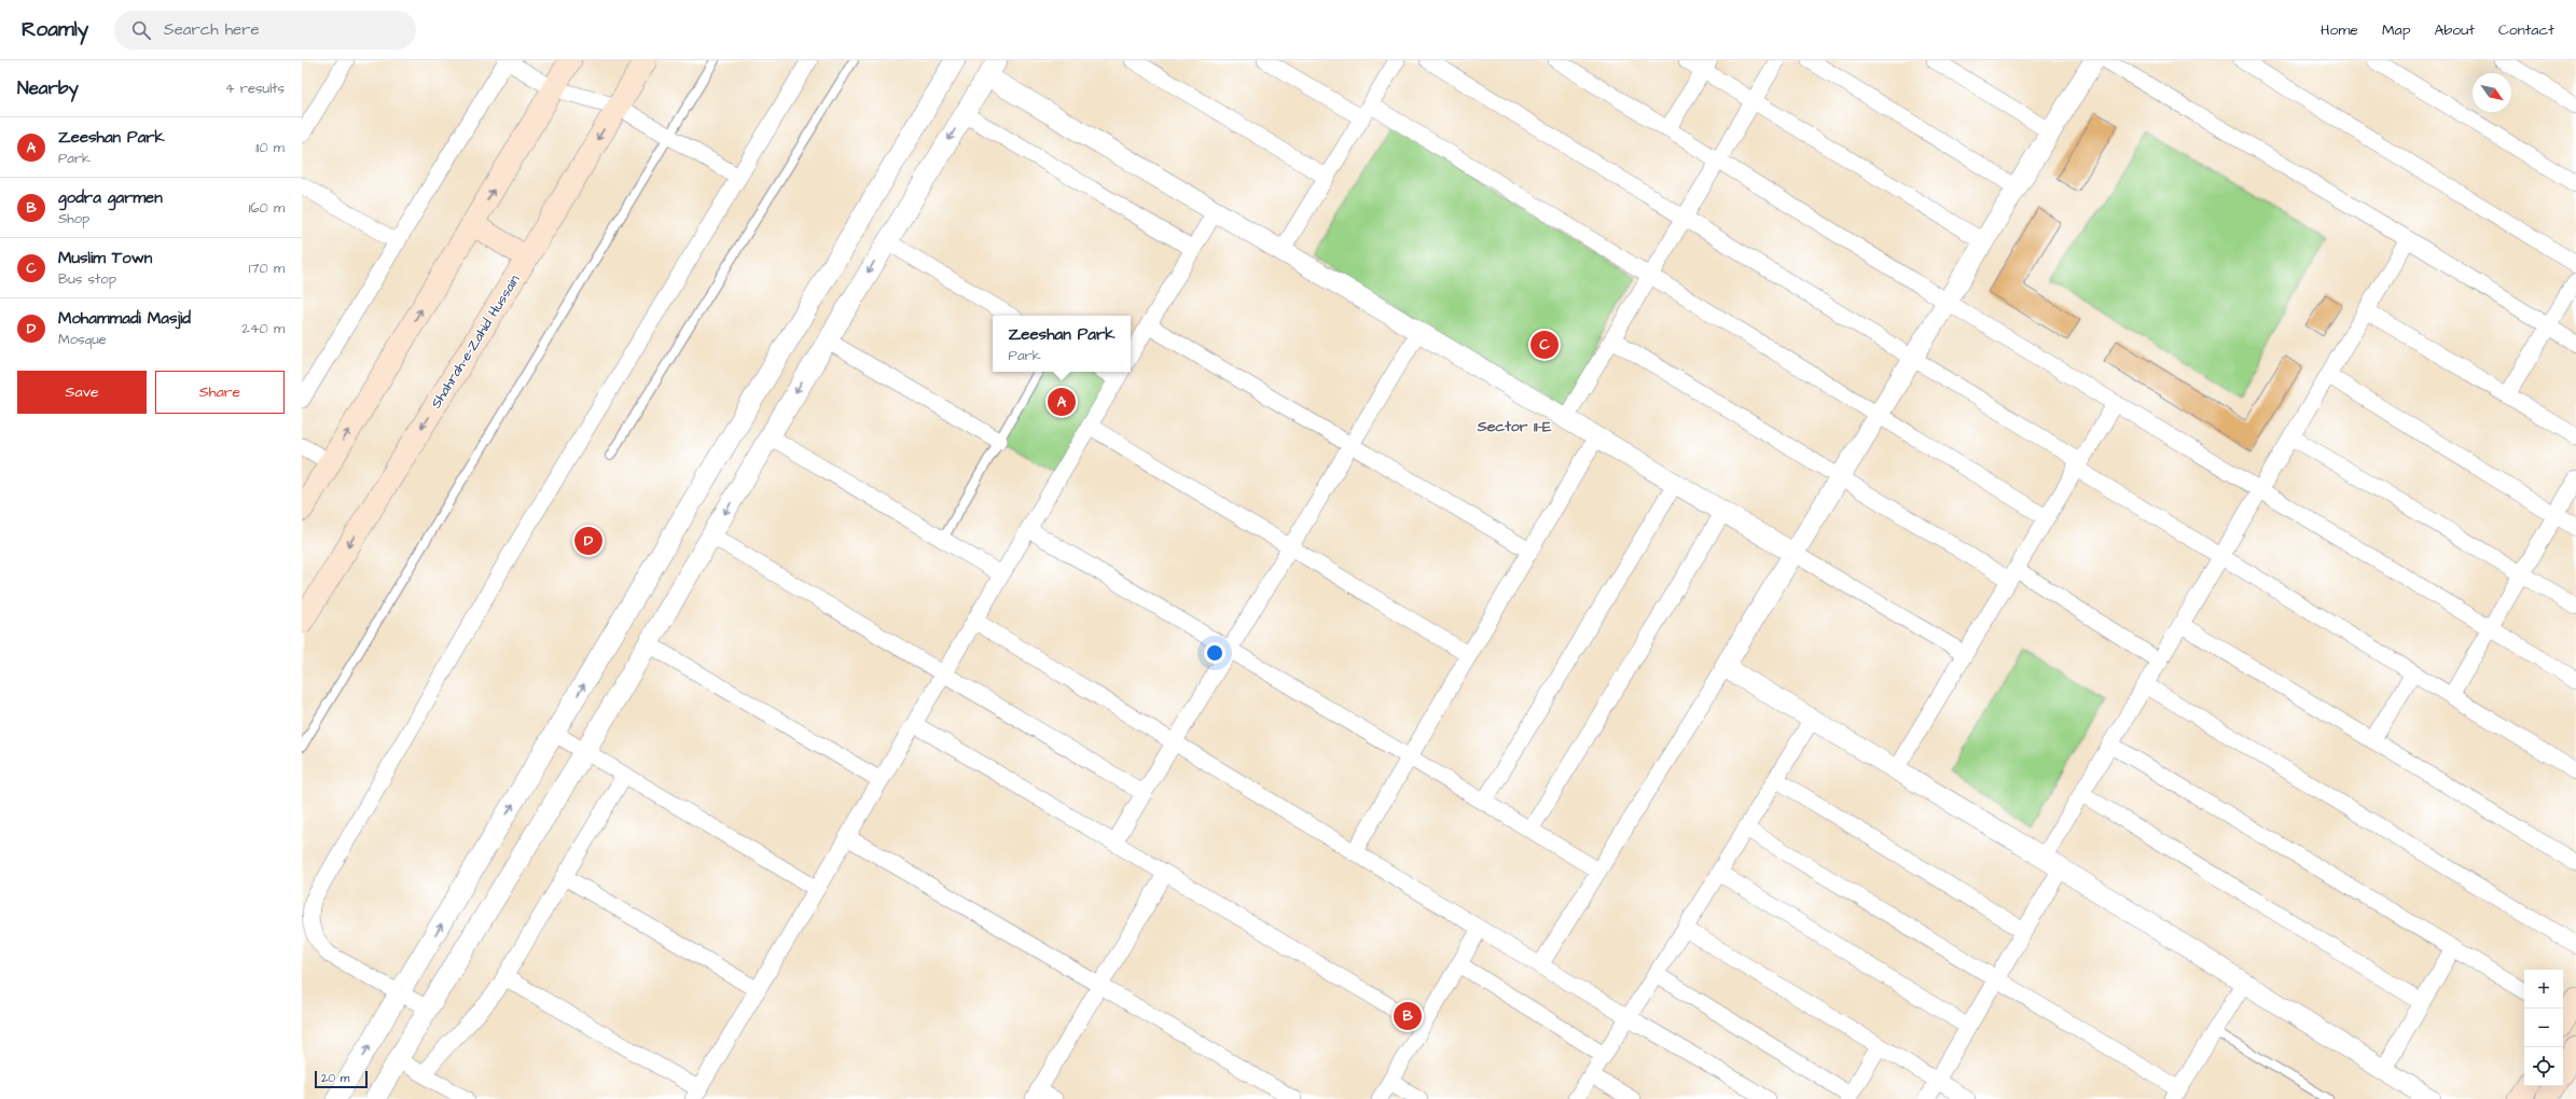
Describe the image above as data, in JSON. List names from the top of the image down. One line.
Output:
{"streets":{"main road":["Shahrah-e-Zahid Hussain"]},"districts":["Sector 11-E"],"scale_bar":"20 m","north":"bottom right","page":{"header":"Roamly","search":"Search here","nav":["Home","Map","About","Contact"],"heading":["Nearby","4 results"],"list":[{"mark":"A","name":"Zeeshan Park","note":"Park","value":"110 m"},{"mark":"B","name":"godra garmen","note":"Shop","value":"160 m"},{"mark":"C","name":"Muslim Town","note":"Bus stop","value":"170 m"},{"mark":"D","name":"Mohammadi Masjid","note":"Mosque","value":"240 m"}],"popup":["Zeeshan Park","Park"],"pins":["C","A","D","B"],"buttons":["Save","Share"],"map_buttons":["+","−"],"scale":"20 m"}}
